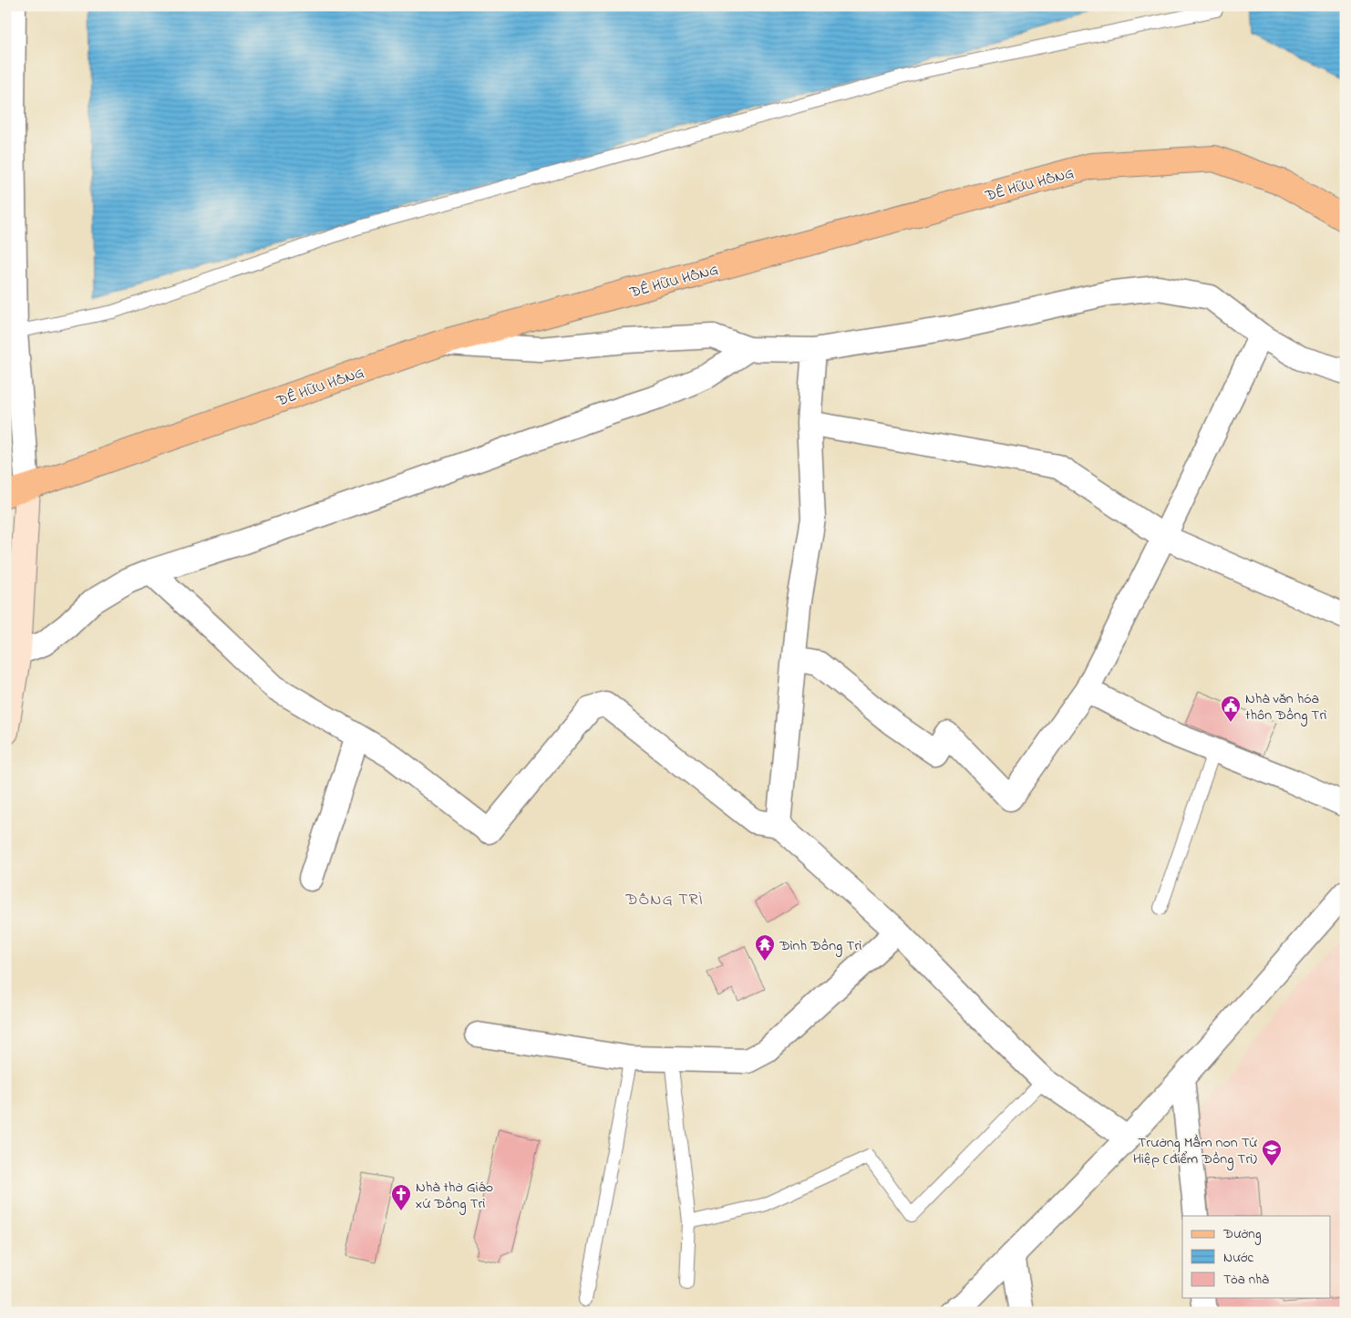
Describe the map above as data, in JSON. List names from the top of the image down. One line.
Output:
{"streets":{"main road":["ĐÊ HỮU HỒNG"]},"districts":["ĐỒNG TRÌ"],"places":{"public building":["Nhà văn hóa thôn Đồng Trì"],"temple":["Đình Đồng Trì"],"school or university":["Trường Mầm non Tứ Hiệp (điểm Đồng Trì)"],"church":["Nhà thờ Giáo xứ Đồng Trì"]},"legend":["Đường","Nước","Tòa nhà"]}
